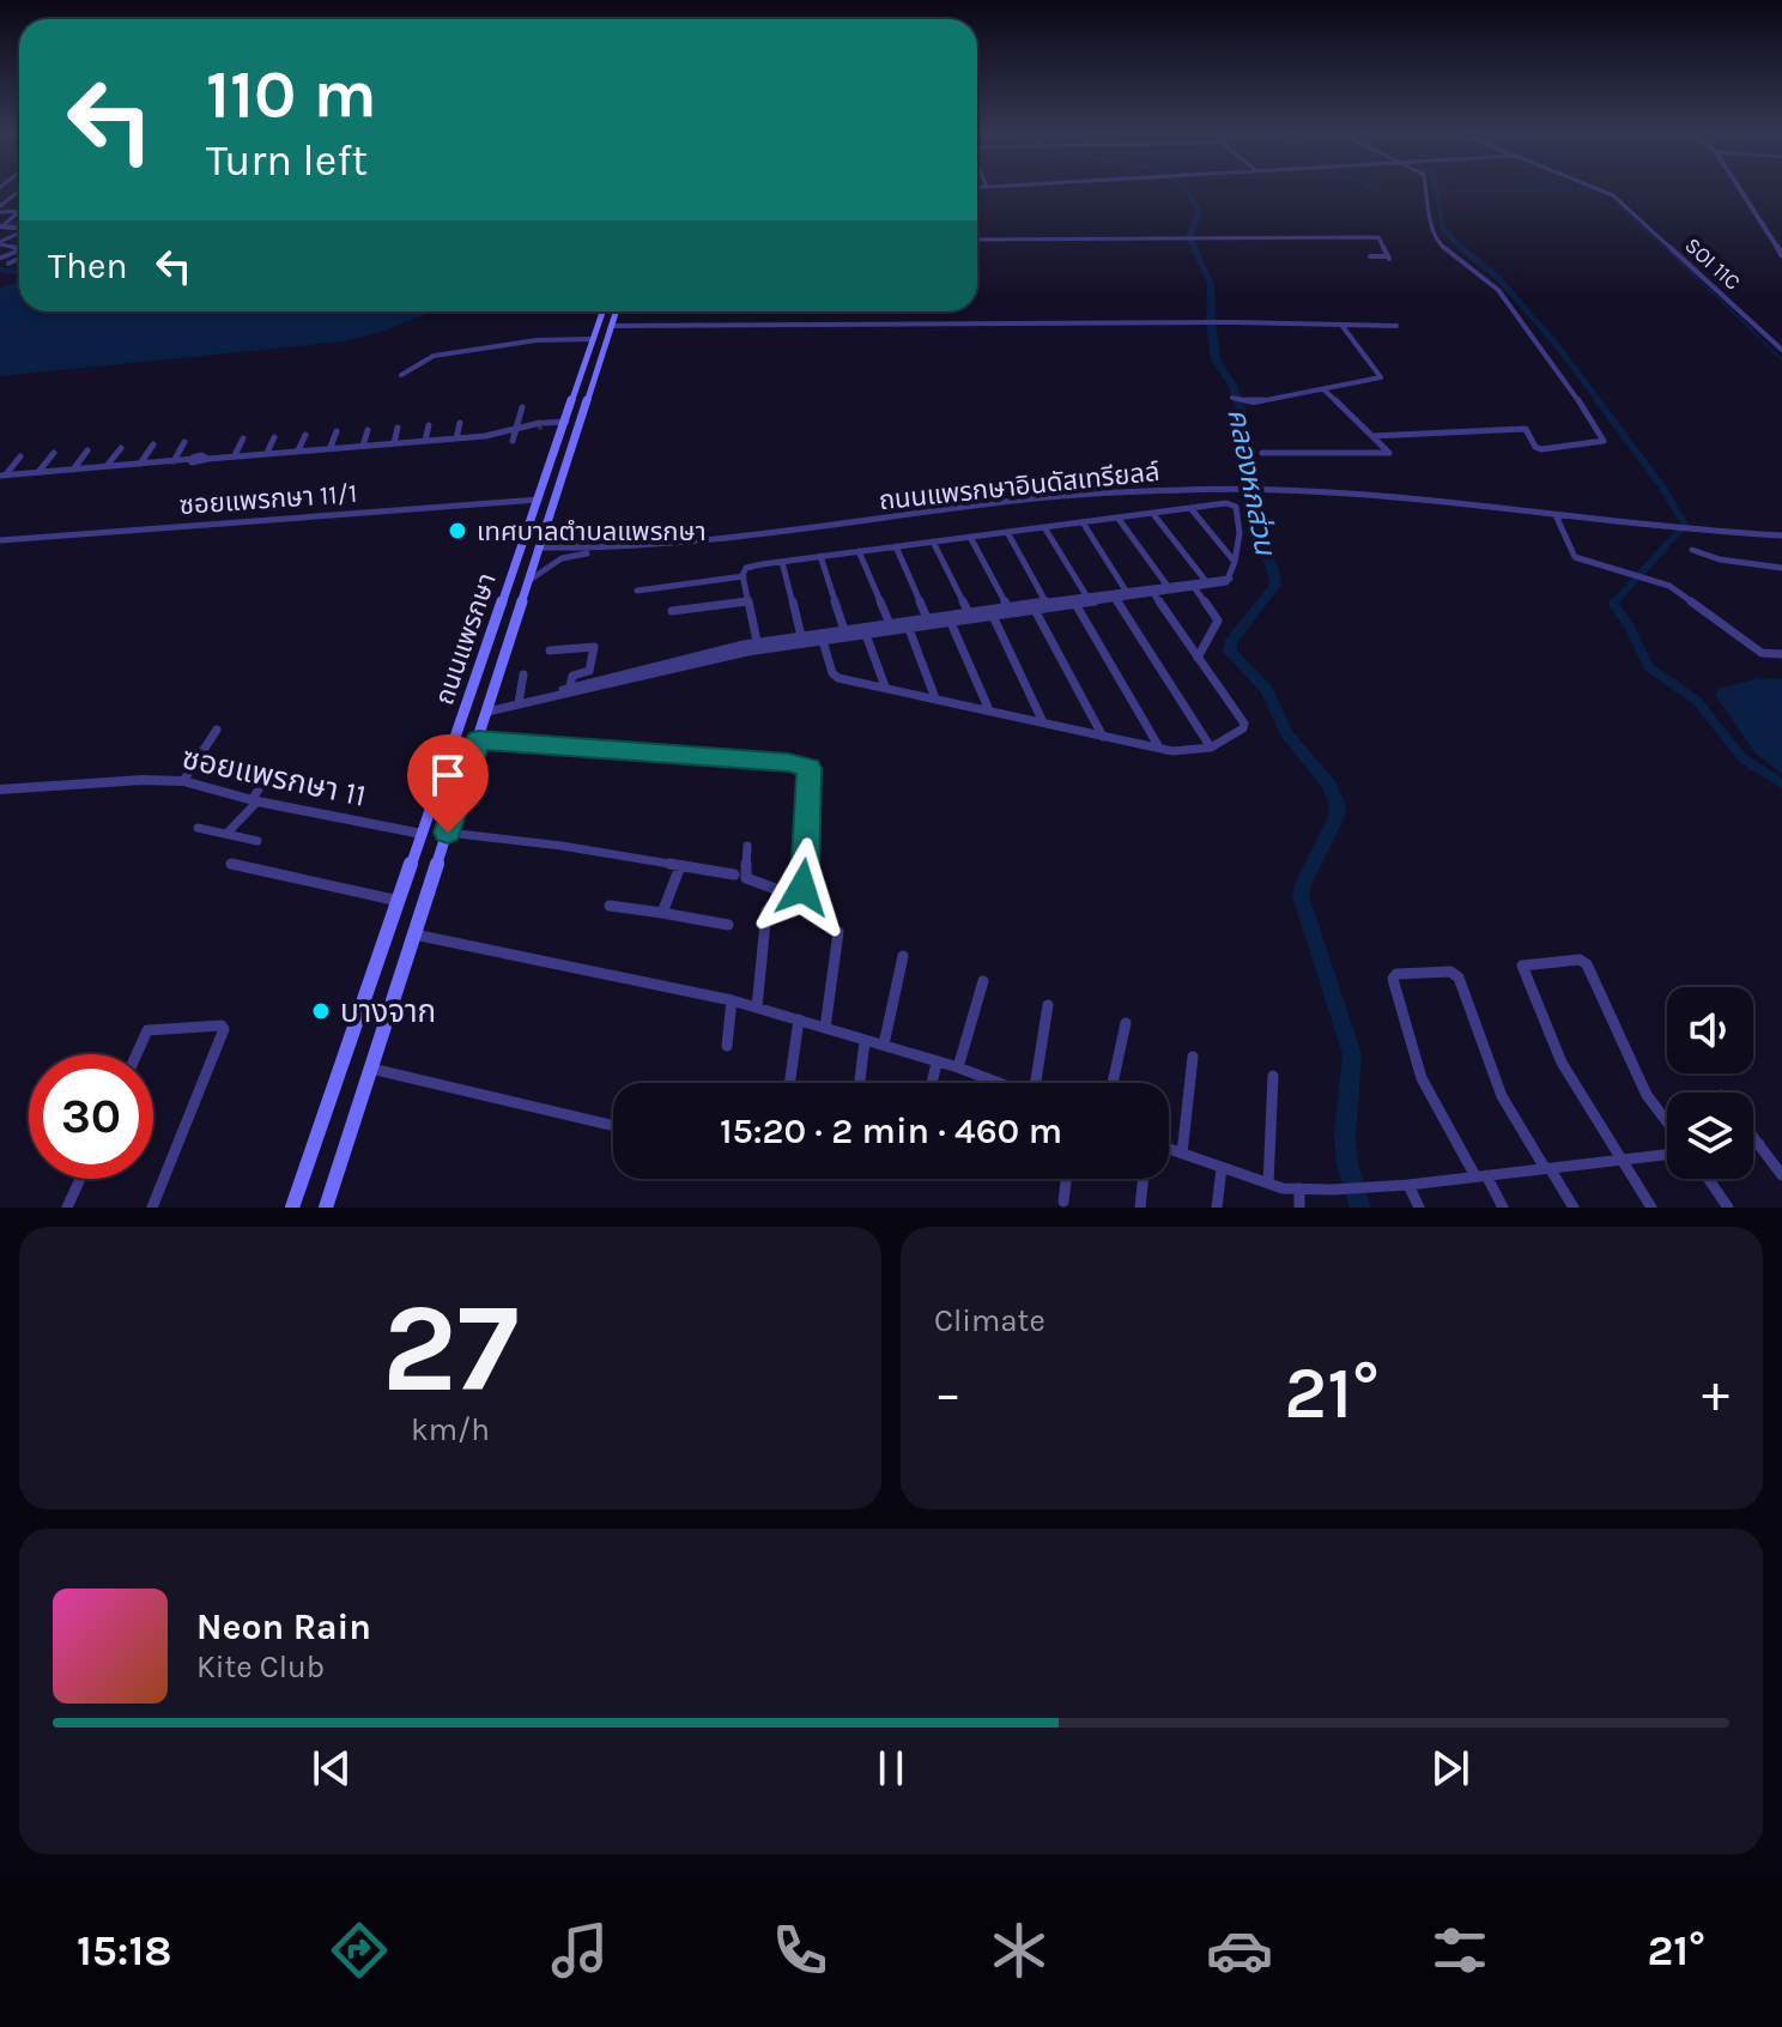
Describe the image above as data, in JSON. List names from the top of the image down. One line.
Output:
{"streets":{"main road":["ถนนแพรกษา"],"street":["SOI 11C","ถนนแพรกษาอินดัสเทรียลล์","ซอยแพรกษา 11/1","ซอยแพรกษา 11"]},"crossings":[["ถนนแพรกษาอินดัสเทรียลล์","ถนนแพรกษา"],["ซอยแพรกษา 11/1","ถนนแพรกษา"],["ถนนแพรกษา","ซอยแพรกษา 11"]],"water":["คลองหกส่วน"],"places":["เทศบาลตำบลแพรกษา","บางจาก"],"page":{"turn":["110 m","Turn left"],"then":"Then","limit":"30","trip":"15:20 · 2 min · 460 m","tile":[["27","km/h"],"Climate"],"heat":["−","21°","+"],"song":["Neon Rain","Kite Club"],"tabs":["15:18","21°"]}}
